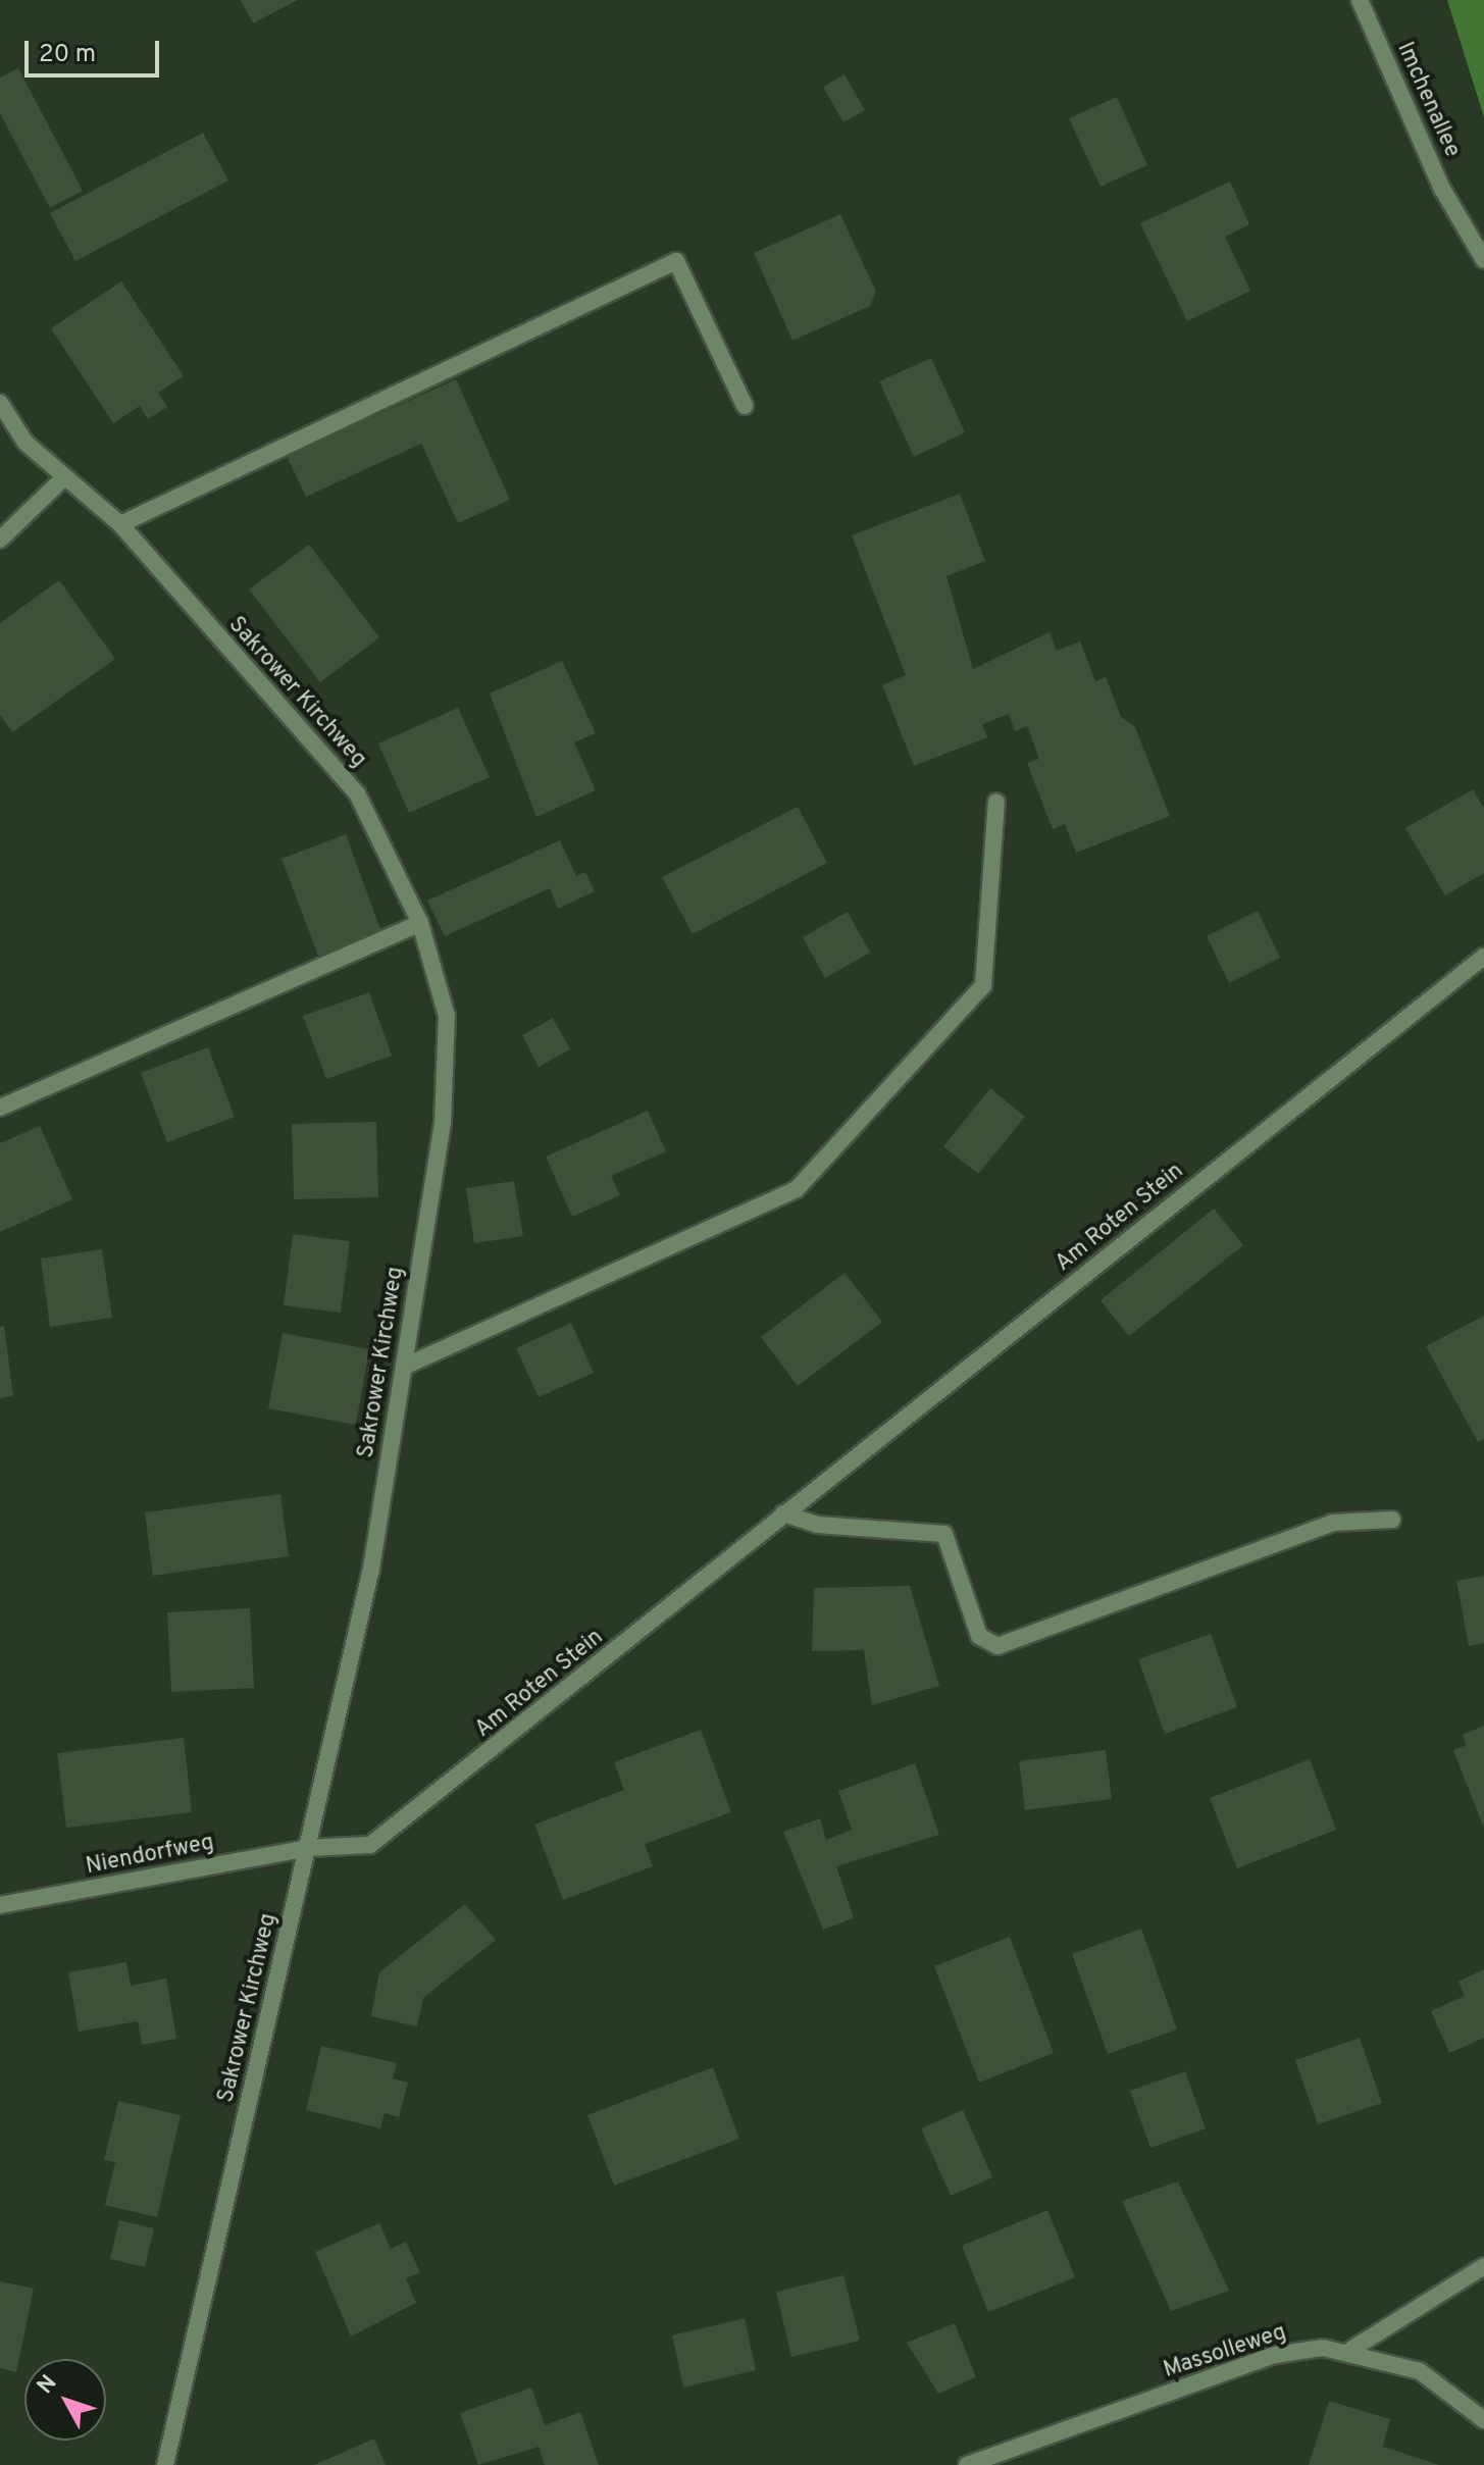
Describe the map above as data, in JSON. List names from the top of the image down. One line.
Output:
{"streets":{"street":["Imchenallee","Sakrower Kirchweg","Am Roten Stein","Niendorfweg","Massolleweg"]},"crossings":[["Sakrower Kirchweg","Am Roten Stein"],["Sakrower Kirchweg","Niendorfweg"],["Am Roten Stein","Niendorfweg"]],"scale_bar":"20 m","north":"top left"}
